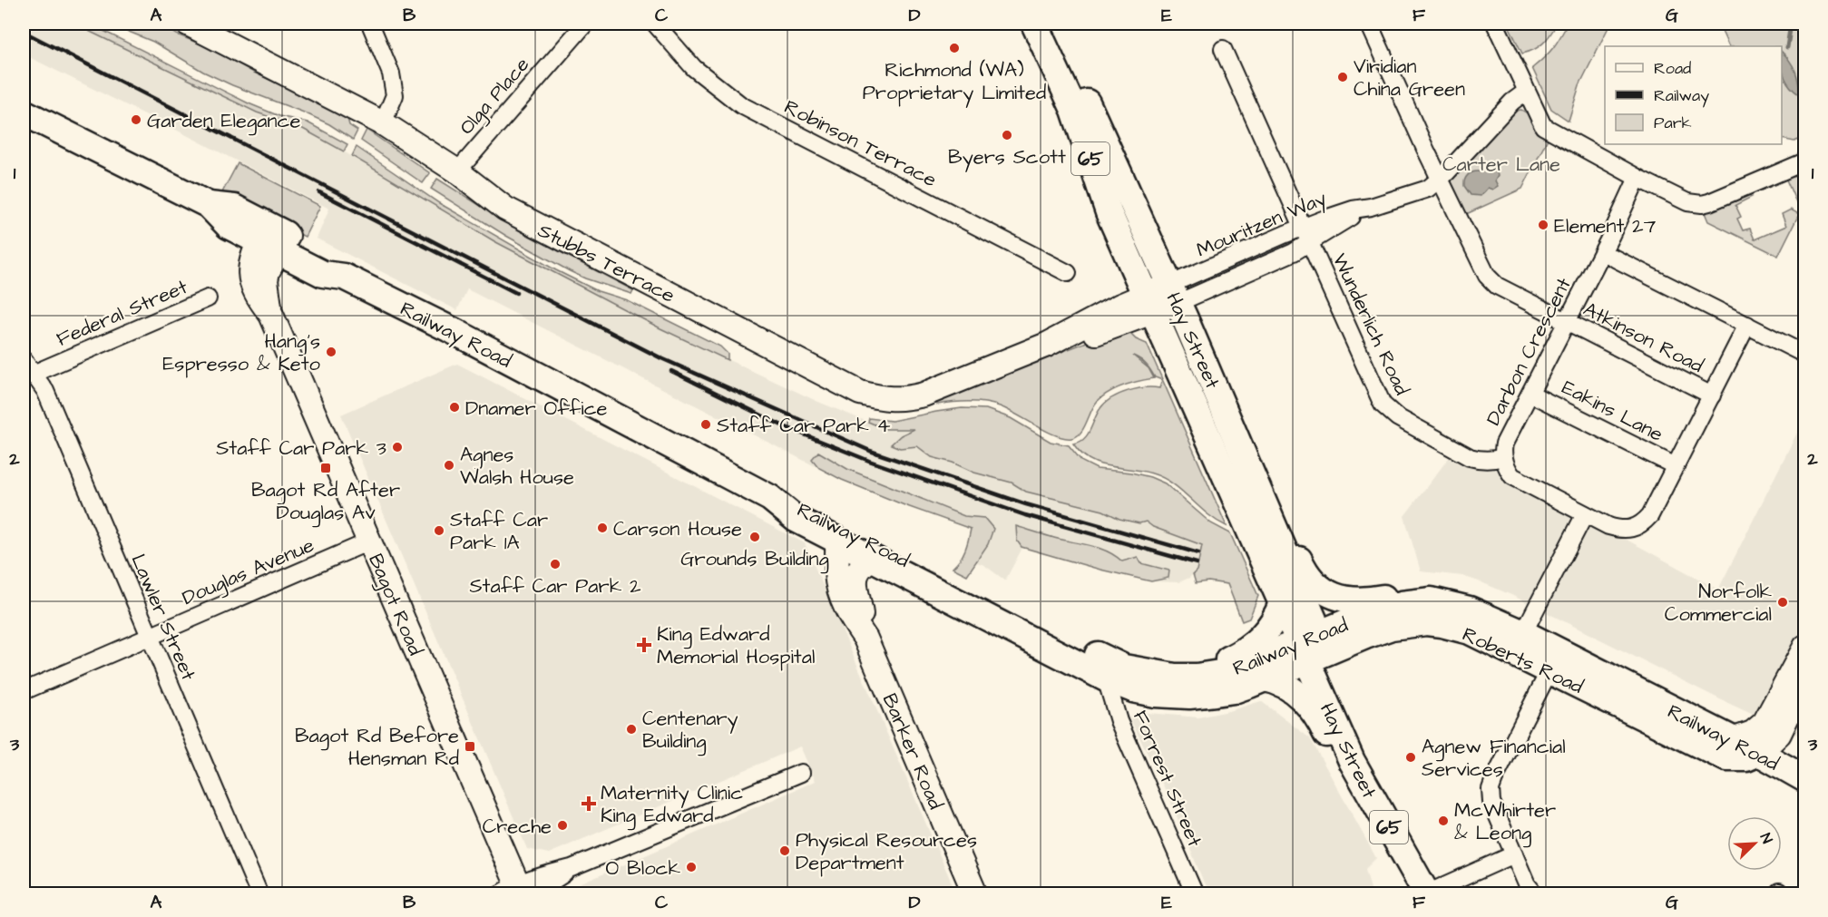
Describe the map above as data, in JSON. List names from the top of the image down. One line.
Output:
{"streets":{"main road":["65","Railway Road","Hay Street","Roberts Road"],"street":["Olga Place","Robinson Terrace","Mouritzen Way","Stubbs Terrace","Federal Street","Wunderlich Road","Atkinson Road","Darbon Crescent","Eakins Lane","Douglas Avenue","Bagot Road","Lawler Street","Barker Road","Forrest Street"]},"crossings":[["Olga Place","Stubbs Terrace"],["Mouritzen Way","Stubbs Terrace"],["Mouritzen Way","Wunderlich Road"],["Mouritzen Way","Atkinson Road"],["Mouritzen Way","Hay Street"],["Stubbs Terrace","Hay Street"],["Federal Street","Lawler Street"],["Wunderlich Road","Darbon Crescent"],["Railway Road","Hay Street"],["Railway Road","Bagot Road"],["Railway Road","Roberts Road"],["Railway Road","Barker Road"],["Atkinson Road","Darbon Crescent"],["Hay Street","Roberts Road"],["Darbon Crescent","Eakins Lane"],["Douglas Avenue","Bagot Road"],["Douglas Avenue","Lawler Street"],["Roberts Road","Forrest Street"]],"parks":["Carter Lane"],"places":{"other":["Richmond (WA) Proprietary Limited","Viridian China Green","Garden Elegance","Byers Scott","Element 27","Hang's Espresso & Keto","Dnamer Office","Staff Car Park 4","Staff Car Park 3","Agnes Walsh House","Carson House","Staff Car Park 1A","Grounds Building","Staff Car Park 2","Norfolk Commercial","Centenary Building","Agnew Financial Services","McWhirter & Leong","Creche","Physical Resources Department","O Block"],"transit":["Bagot Rd After Douglas Av","Bagot Rd Before Hensman Rd"],"health":["King Edward Memorial Hospital","Maternity Clinic King Edward"]},"legend":["Road","Railway","Park"],"north":"top right","grid":{"columns":["A","B","C","D","E","F","G"],"rows":["1","2","3"]}}
